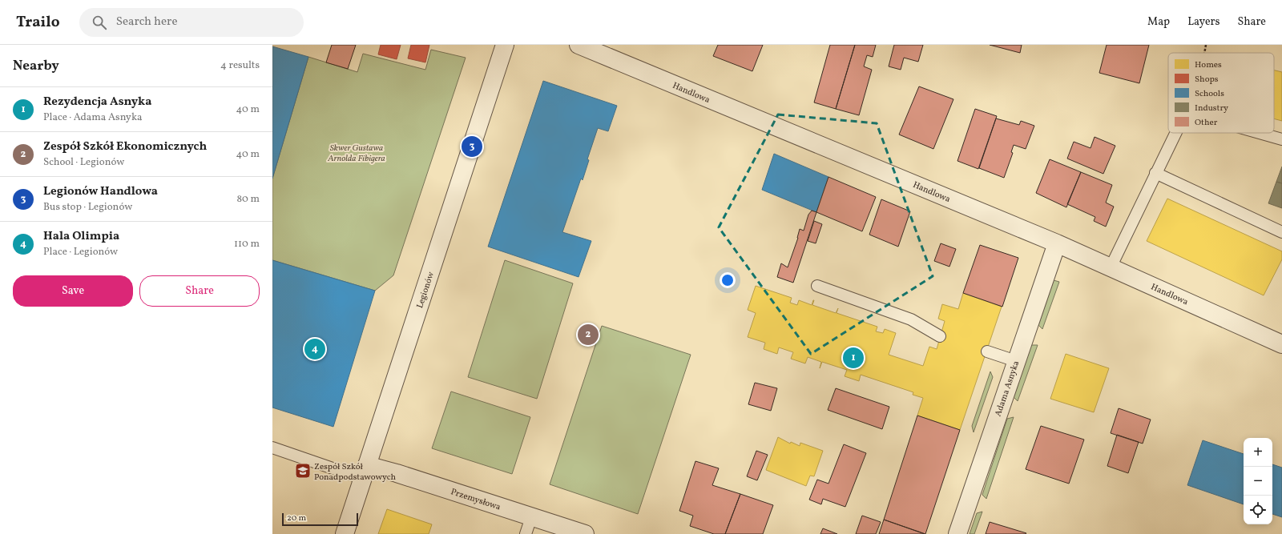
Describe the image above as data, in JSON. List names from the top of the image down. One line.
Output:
{"streets":{"street":["Handlowa","Legionów","Adama Asnyka","Przemysłowa"]},"crossings":[["Handlowa","Adama Asnyka"],["Legionów","Przemysłowa"]],"parks":["Skwer Gustawa Arnolda Fibigera"],"places":{"school or university":["Zespół Szkół Ponadpodstawowych"]},"legend":["Homes","Shops","Schools","Industry","Other"],"scale_bar":"20 m","page":{"header":"Trailo","search":"Search here","nav":["Map","Layers","Share"],"heading":["Nearby","4 results"],"list":[{"mark":"1","name":"Rezydencja Asnyka","note":"Place · Adama Asnyka","value":"40 m"},{"mark":"2","name":"Zespół Szkół Ekonomicznych","note":"School · Legionów","value":"40 m"},{"mark":"3","name":"Legionów Handlowa","note":"Bus stop · Legionów","value":"80 m"},{"mark":"4","name":"Hala Olimpia","note":"Place · Legionów","value":"110 m"}],"pins":["3","2","4","1"],"buttons":["Save","Share"],"map_buttons":["+","−"],"scale":"20 m"}}
